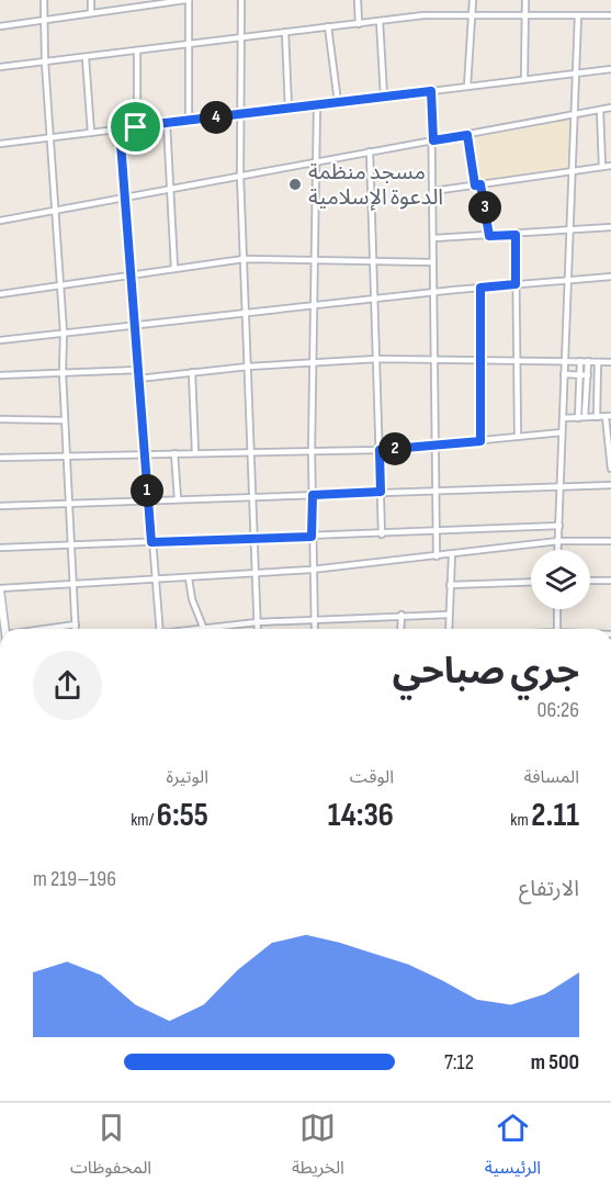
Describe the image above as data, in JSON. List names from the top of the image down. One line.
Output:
{"places":["مسجد منظمة الدعوة الإسلامية"],"page":{"pins":["4","3","2","1"],"heading":["جري صباحي","06:26"],"stats":[["المسافة","2.11 km"],["الوقت","14:36"],["الوتيرة","6:55 /km"]],"chart":["الارتفاع","196–219 m"],"list":[{"name":"500 m","note":"7:12"}],"tabs":["الرئيسية","الخريطة","المحفوظات"]}}
